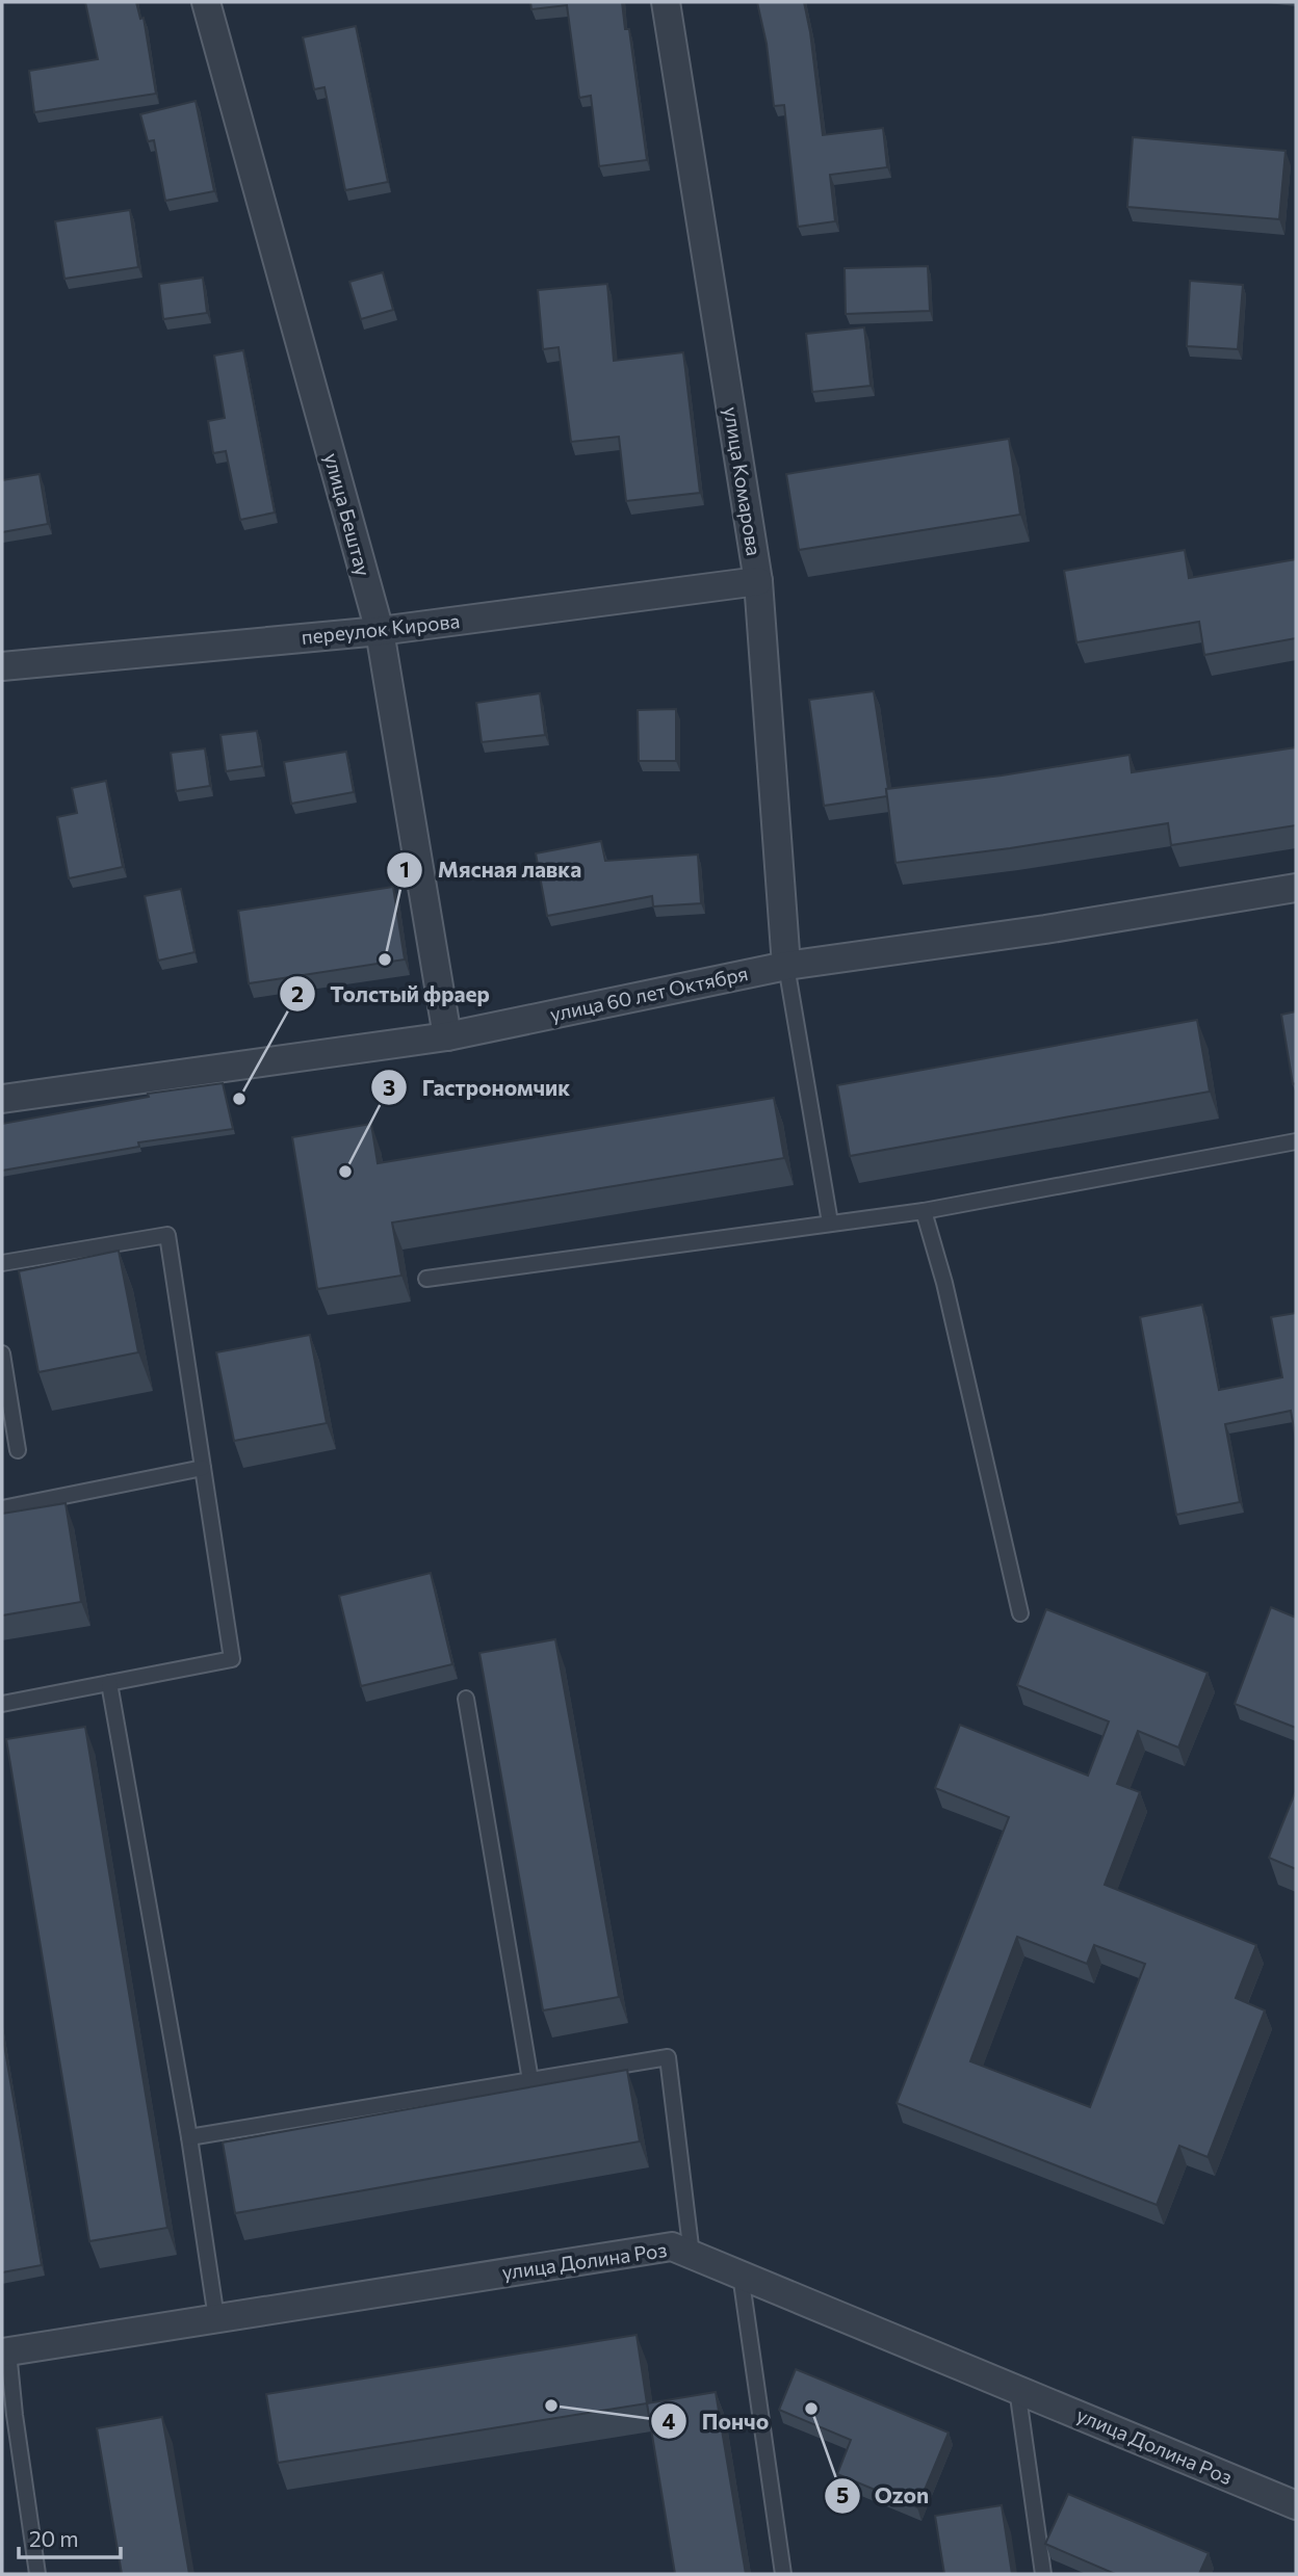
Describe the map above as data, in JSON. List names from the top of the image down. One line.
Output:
{"streets":{"street":["улица Комарова","улица Бештау","переулок Кирова","улица 60 лет Октября","улица Долина Роз"]},"crossings":[["улица Комарова","переулок Кирова"],["улица Комарова","улица 60 лет Октября"],["улица Бештау","переулок Кирова"],["улица Бештау","улица 60 лет Октября"]],"places":["Мясная лавка","Толстый фраер","Гастрономчик","Пончо","Ozon"],"scale_bar":"20 m"}
